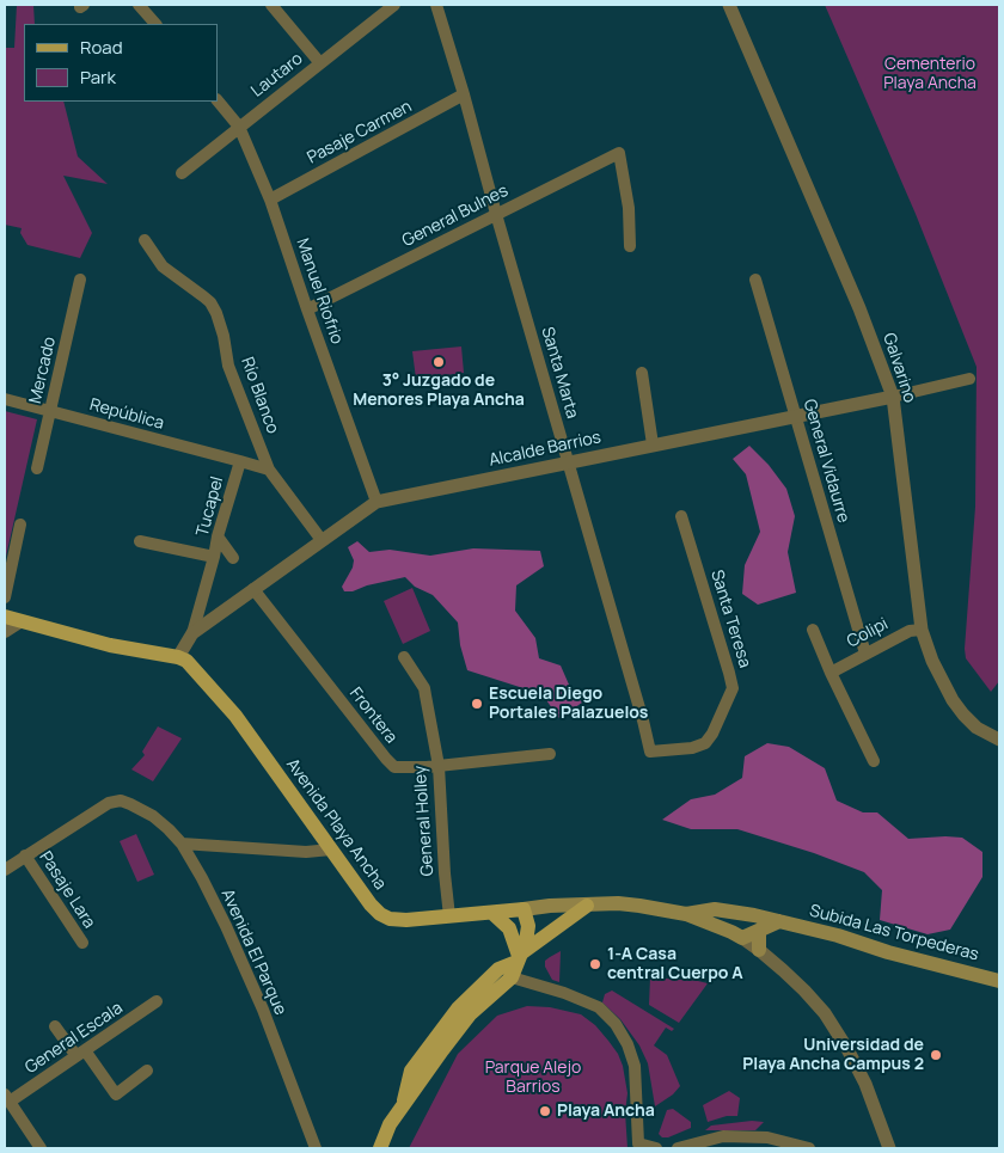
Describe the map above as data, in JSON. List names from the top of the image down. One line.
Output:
{"streets":{"main road":["Avenida Playa Ancha","Subida Las Torpederas"],"street":["Lautaro","Pasaje Carmen","General Bulnes","Manuel Riofrio","Galvarino","Mercado","Santa Marta","Río Blanco","República","Alcalde Barrios","General Vidaurre","Tucapel","Santa Teresa","Colipi","Frontera","General Holley","Pasaje Lara","Avenida El Parque","General Escala"]},"crossings":[["Lautaro","Manuel Riofrio"],["Pasaje Carmen","Manuel Riofrio"],["Pasaje Carmen","Santa Marta"],["General Bulnes","Manuel Riofrio"],["General Bulnes","Santa Marta"],["Manuel Riofrio","Alcalde Barrios"],["Galvarino","Alcalde Barrios"],["Galvarino","Colipi"],["Mercado","República"],["Santa Marta","Alcalde Barrios"],["Santa Marta","Santa Teresa"],["Río Blanco","Alcalde Barrios"],["Río Blanco","Tucapel"],["República","Tucapel"],["Alcalde Barrios","General Vidaurre"],["Alcalde Barrios","Tucapel"],["Alcalde Barrios","Frontera"],["Alcalde Barrios","Avenida Playa Ancha"],["General Vidaurre","Colipi"],["Frontera","General Holley"],["General Holley","Avenida Playa Ancha"],["Avenida Playa Ancha","Subida Las Torpederas"],["Pasaje Lara","Avenida El Parque"]],"parks":["Cementerio Playa Ancha","Parque Alejo Barrios"],"places":["3° Juzgado de Menores Playa Ancha","Escuela Diego Portales Palazuelos","1-A Casa central Cuerpo A","Universidad de Playa Ancha Campus 2","Playa Ancha"],"legend":["Road","Park"]}
